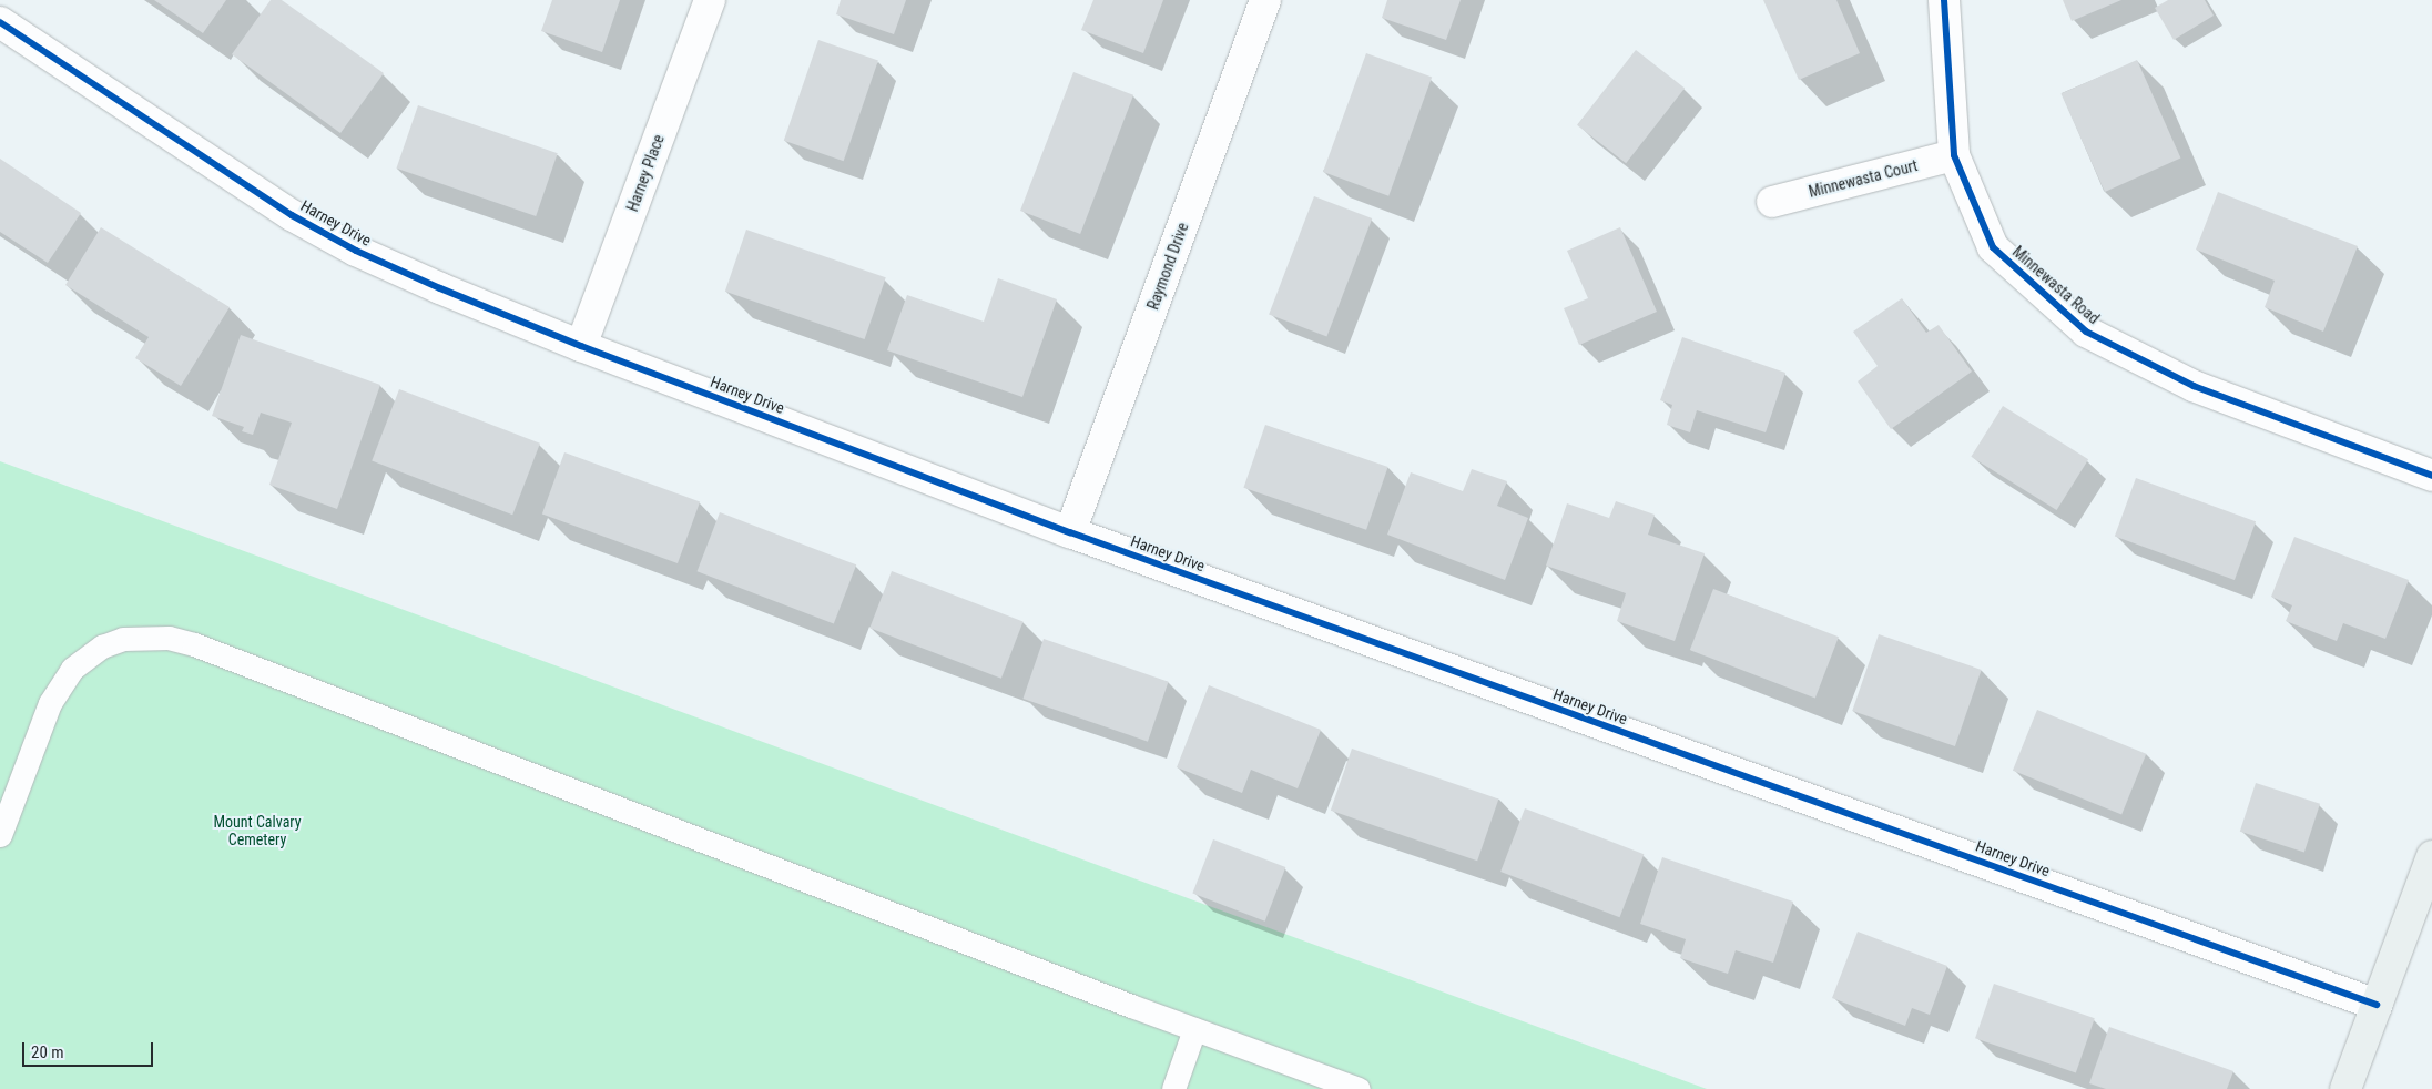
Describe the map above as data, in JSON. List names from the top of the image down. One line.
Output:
{"streets":{"street":["Harney Place","Minnewasta Court","Harney Drive","Raymond Drive","Minnewasta Road"]},"crossings":[["Harney Place","Harney Drive"],["Minnewasta Court","Minnewasta Road"],["Harney Drive","Raymond Drive"]],"parks":["Mount Calvary Cemetery"],"scale_bar":"20 m"}
